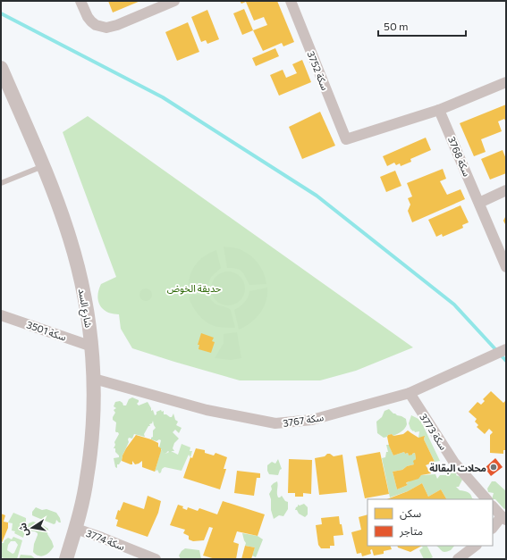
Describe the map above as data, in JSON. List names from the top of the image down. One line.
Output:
{"streets":{"street":["سكة 3752","سكة 3768","شارع السد","سكة 3501","سكة 3767","سكة 3773","سكة 3774"]},"crossings":[["سكة 3752","سكة 3768"],["شارع السد","سكة 3501"],["شارع السد","سكة 3767"],["شارع السد","سكة 3774"],["سكة 3767","سكة 3773"]],"parks":["حديقة الخوض"],"places":["محلات البقالة"],"legend":["سكن","متاجر"],"scale_bar":"50 m","north":"left"}
